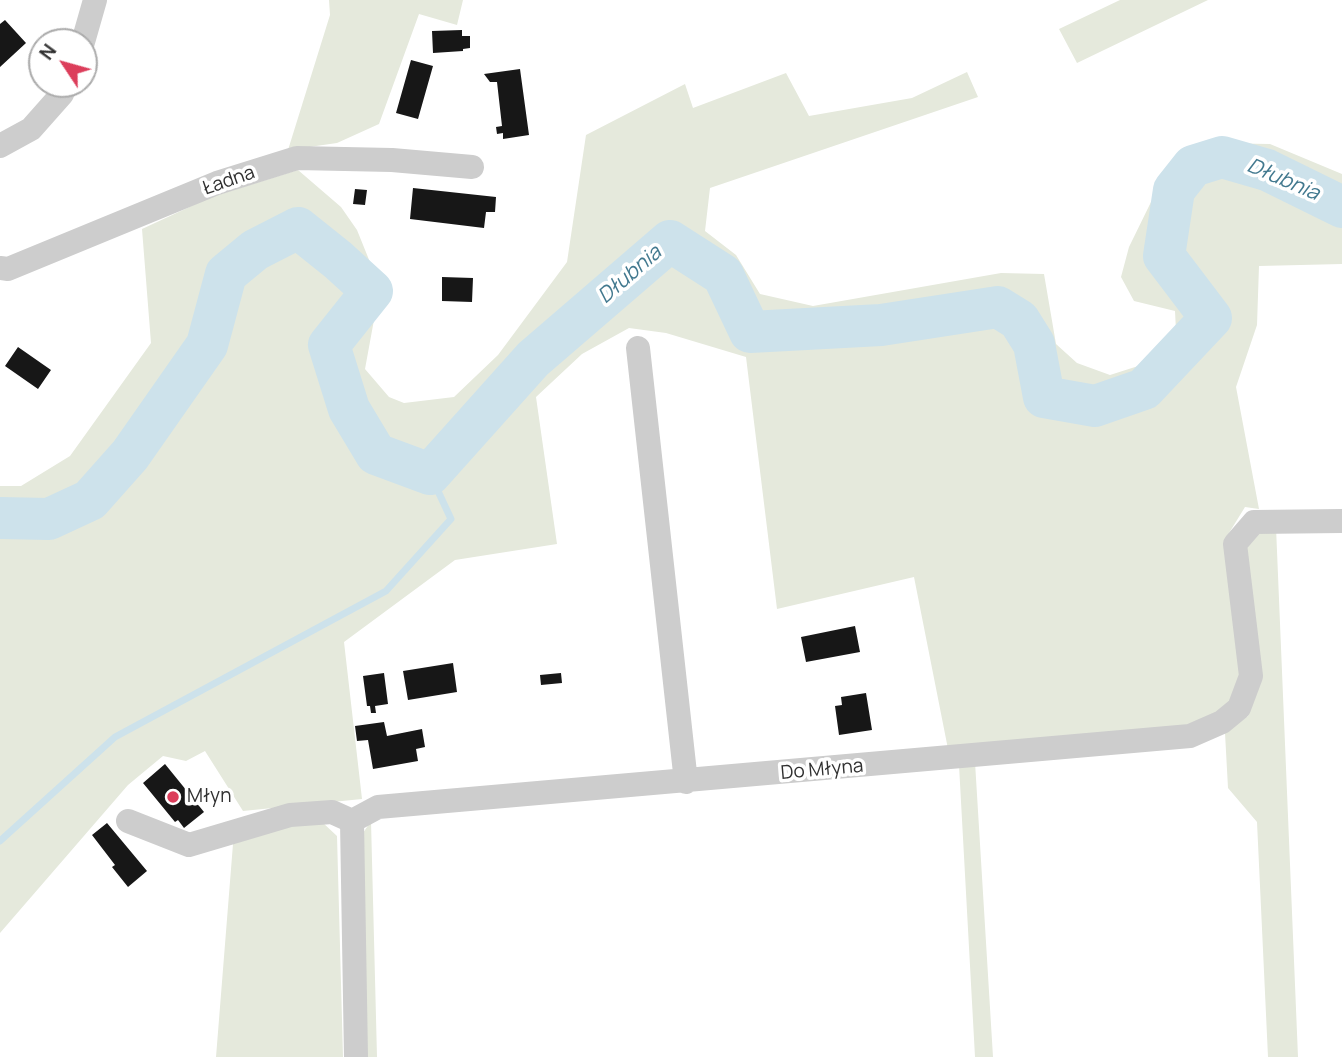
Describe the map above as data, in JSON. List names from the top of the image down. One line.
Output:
{"streets":{"street":["Ładna","Do Młyna"]},"water":["Dłubnia"],"places":["Młyn"],"north":"top left"}
